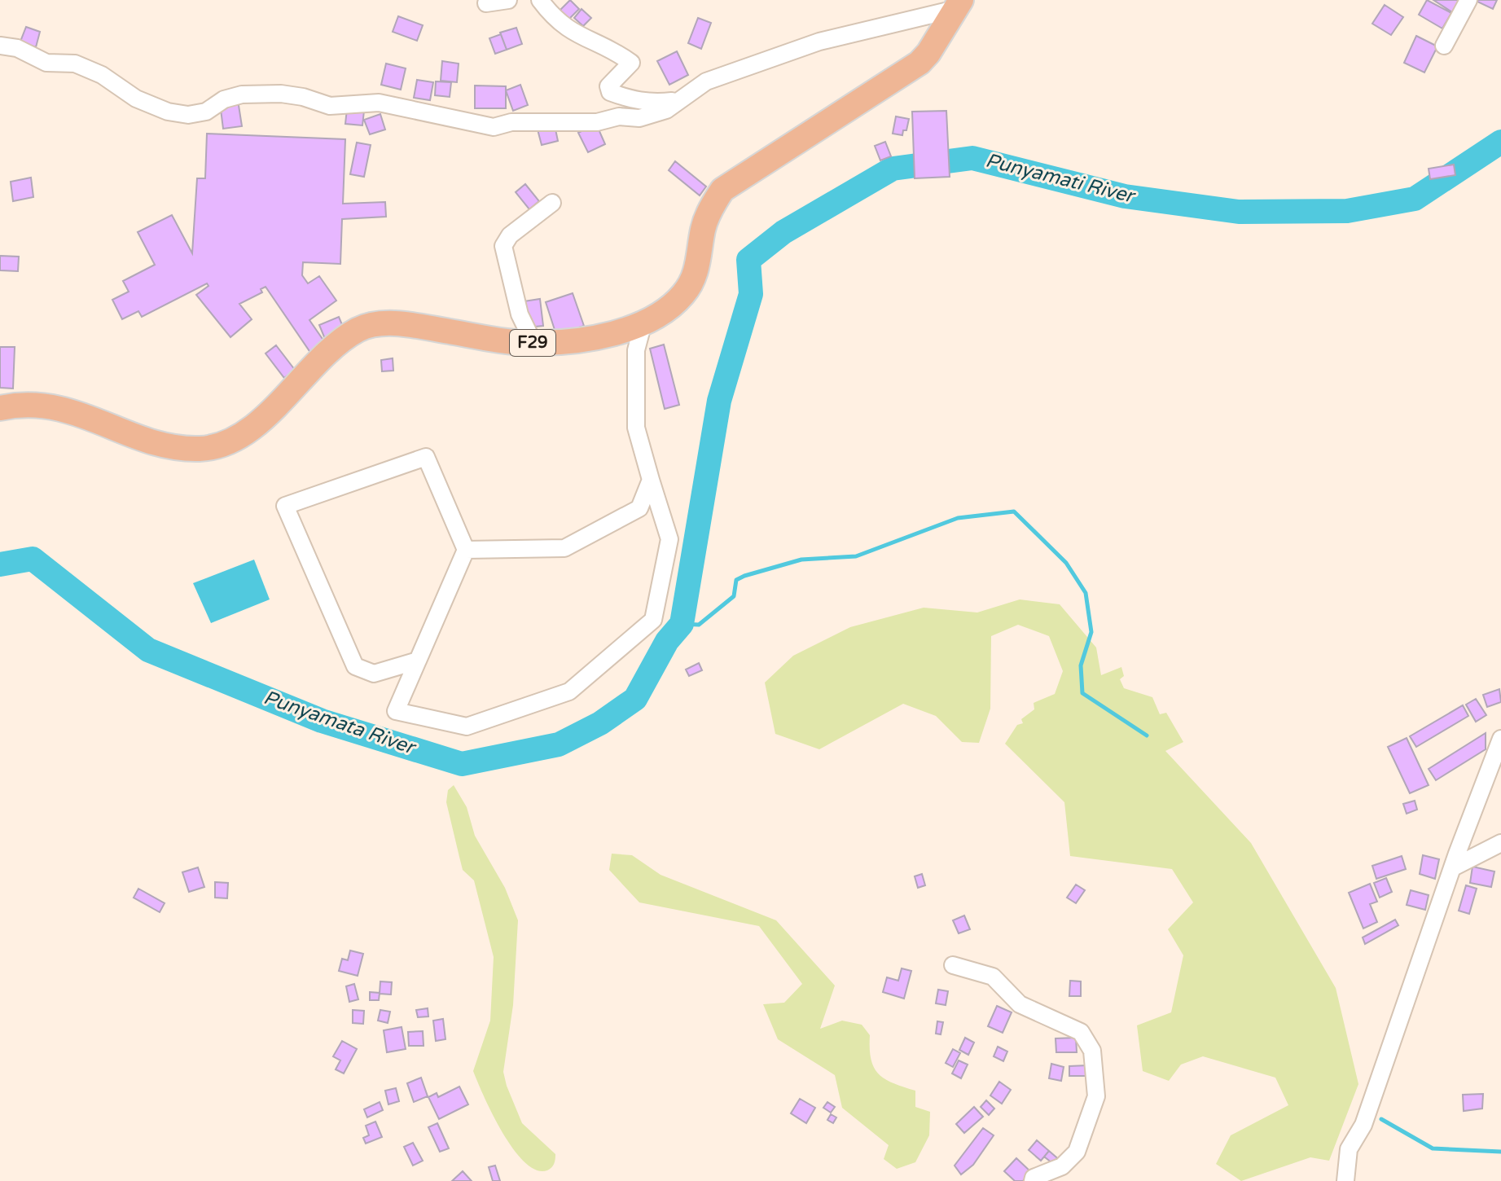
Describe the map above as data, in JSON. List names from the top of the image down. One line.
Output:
{"streets":{"main road":["F29"]},"water":["Punyamati River","Punyamata River"]}
